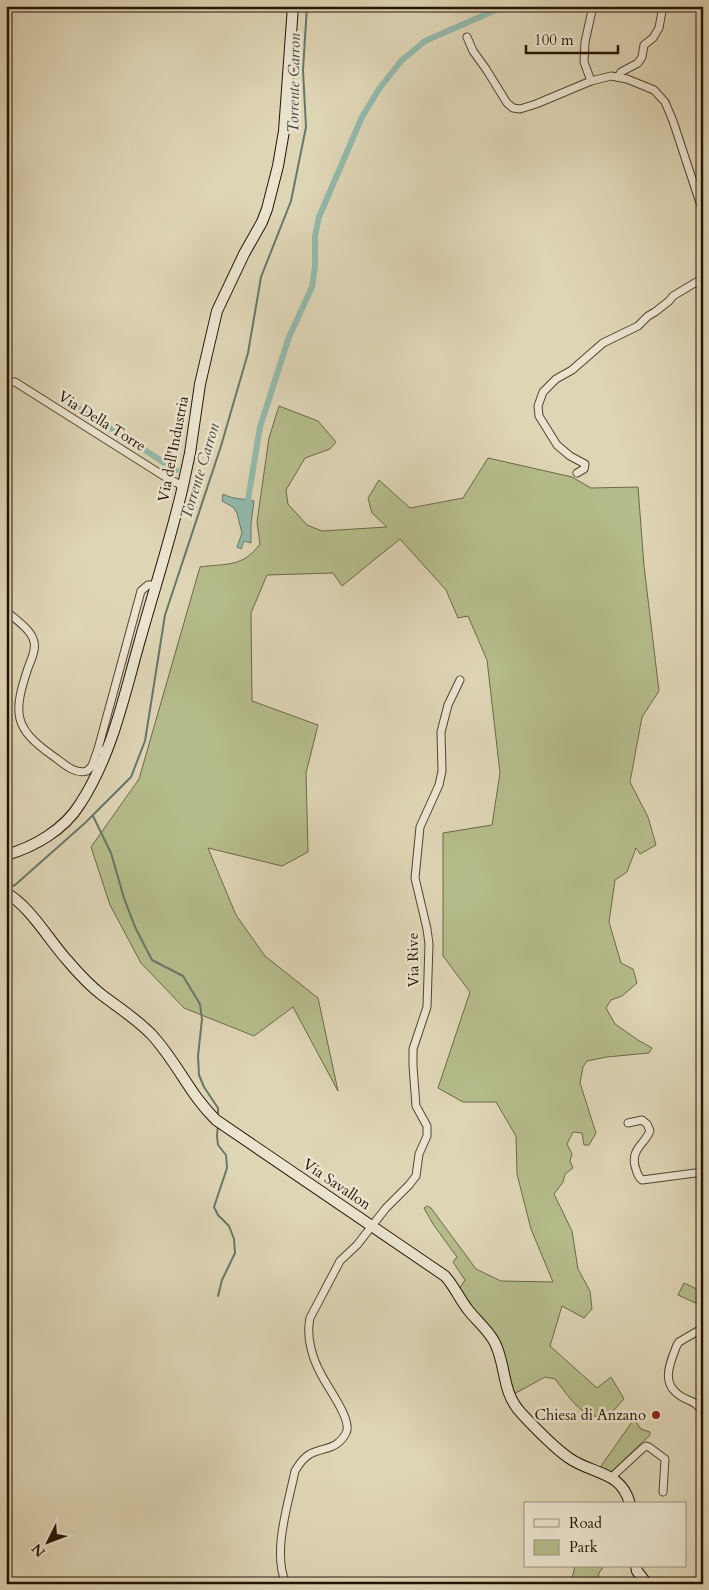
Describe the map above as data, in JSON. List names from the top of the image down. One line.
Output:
{"streets":{"street":["Via Della Torre","Via dell'Industria","Via Rive","Via Savallon"]},"crossings":[["Via Della Torre","Via dell'Industria"],["Via Rive","Via Savallon"]],"water":["Torrente Carron"],"places":["Chiesa di Anzano"],"legend":["Road","Park"],"scale_bar":"100 m","north":"bottom left"}
